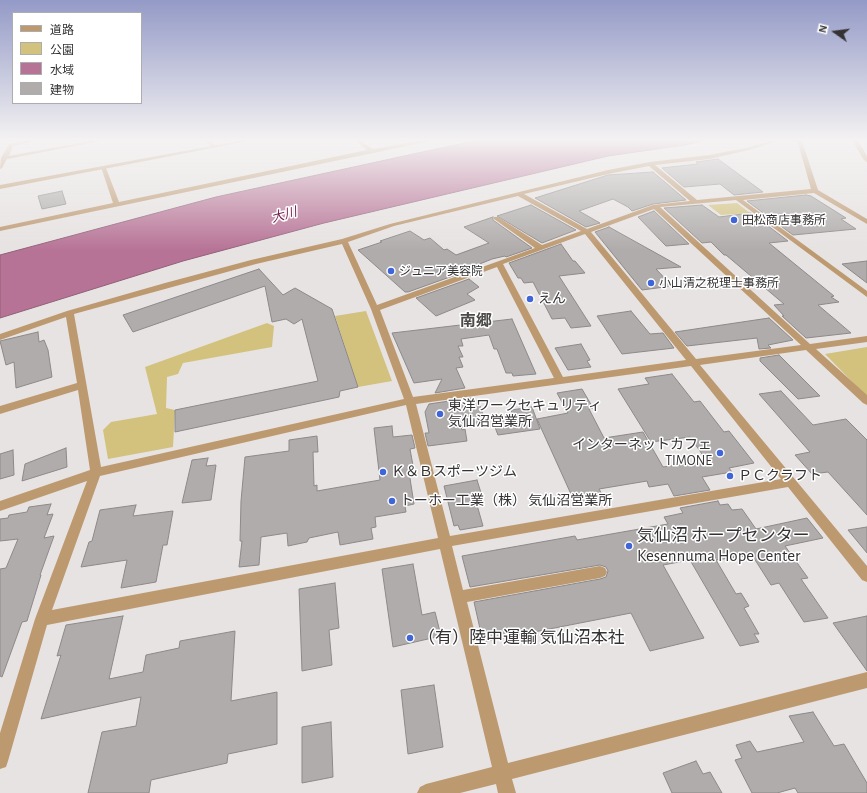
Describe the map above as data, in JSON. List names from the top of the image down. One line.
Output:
{"districts":["南郷"],"water":["大川"],"places":["田松商店事務所","ジュニア美容院","小山清之税理士事務所","えん","東洋ワークセキュリティ 気仙沼営業所","インターネットカフェ TIMONE","Ｋ＆Ｂスポーツジム","ＰＣクラフト","トーホー工業（株） 気仙沼営業所","気仙沼 ホープセンター Kesennuma Hope Center","（有）陸中運輸 気仙沼本社"],"legend":["道路","公園","水域","建物"],"north":"left"}
